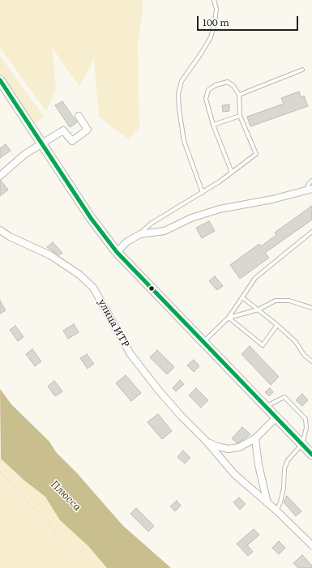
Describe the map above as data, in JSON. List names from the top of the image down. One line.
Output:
{"streets":{"street":["улица ИТР"]},"water":["Плюсса"],"scale_bar":"100 m"}
